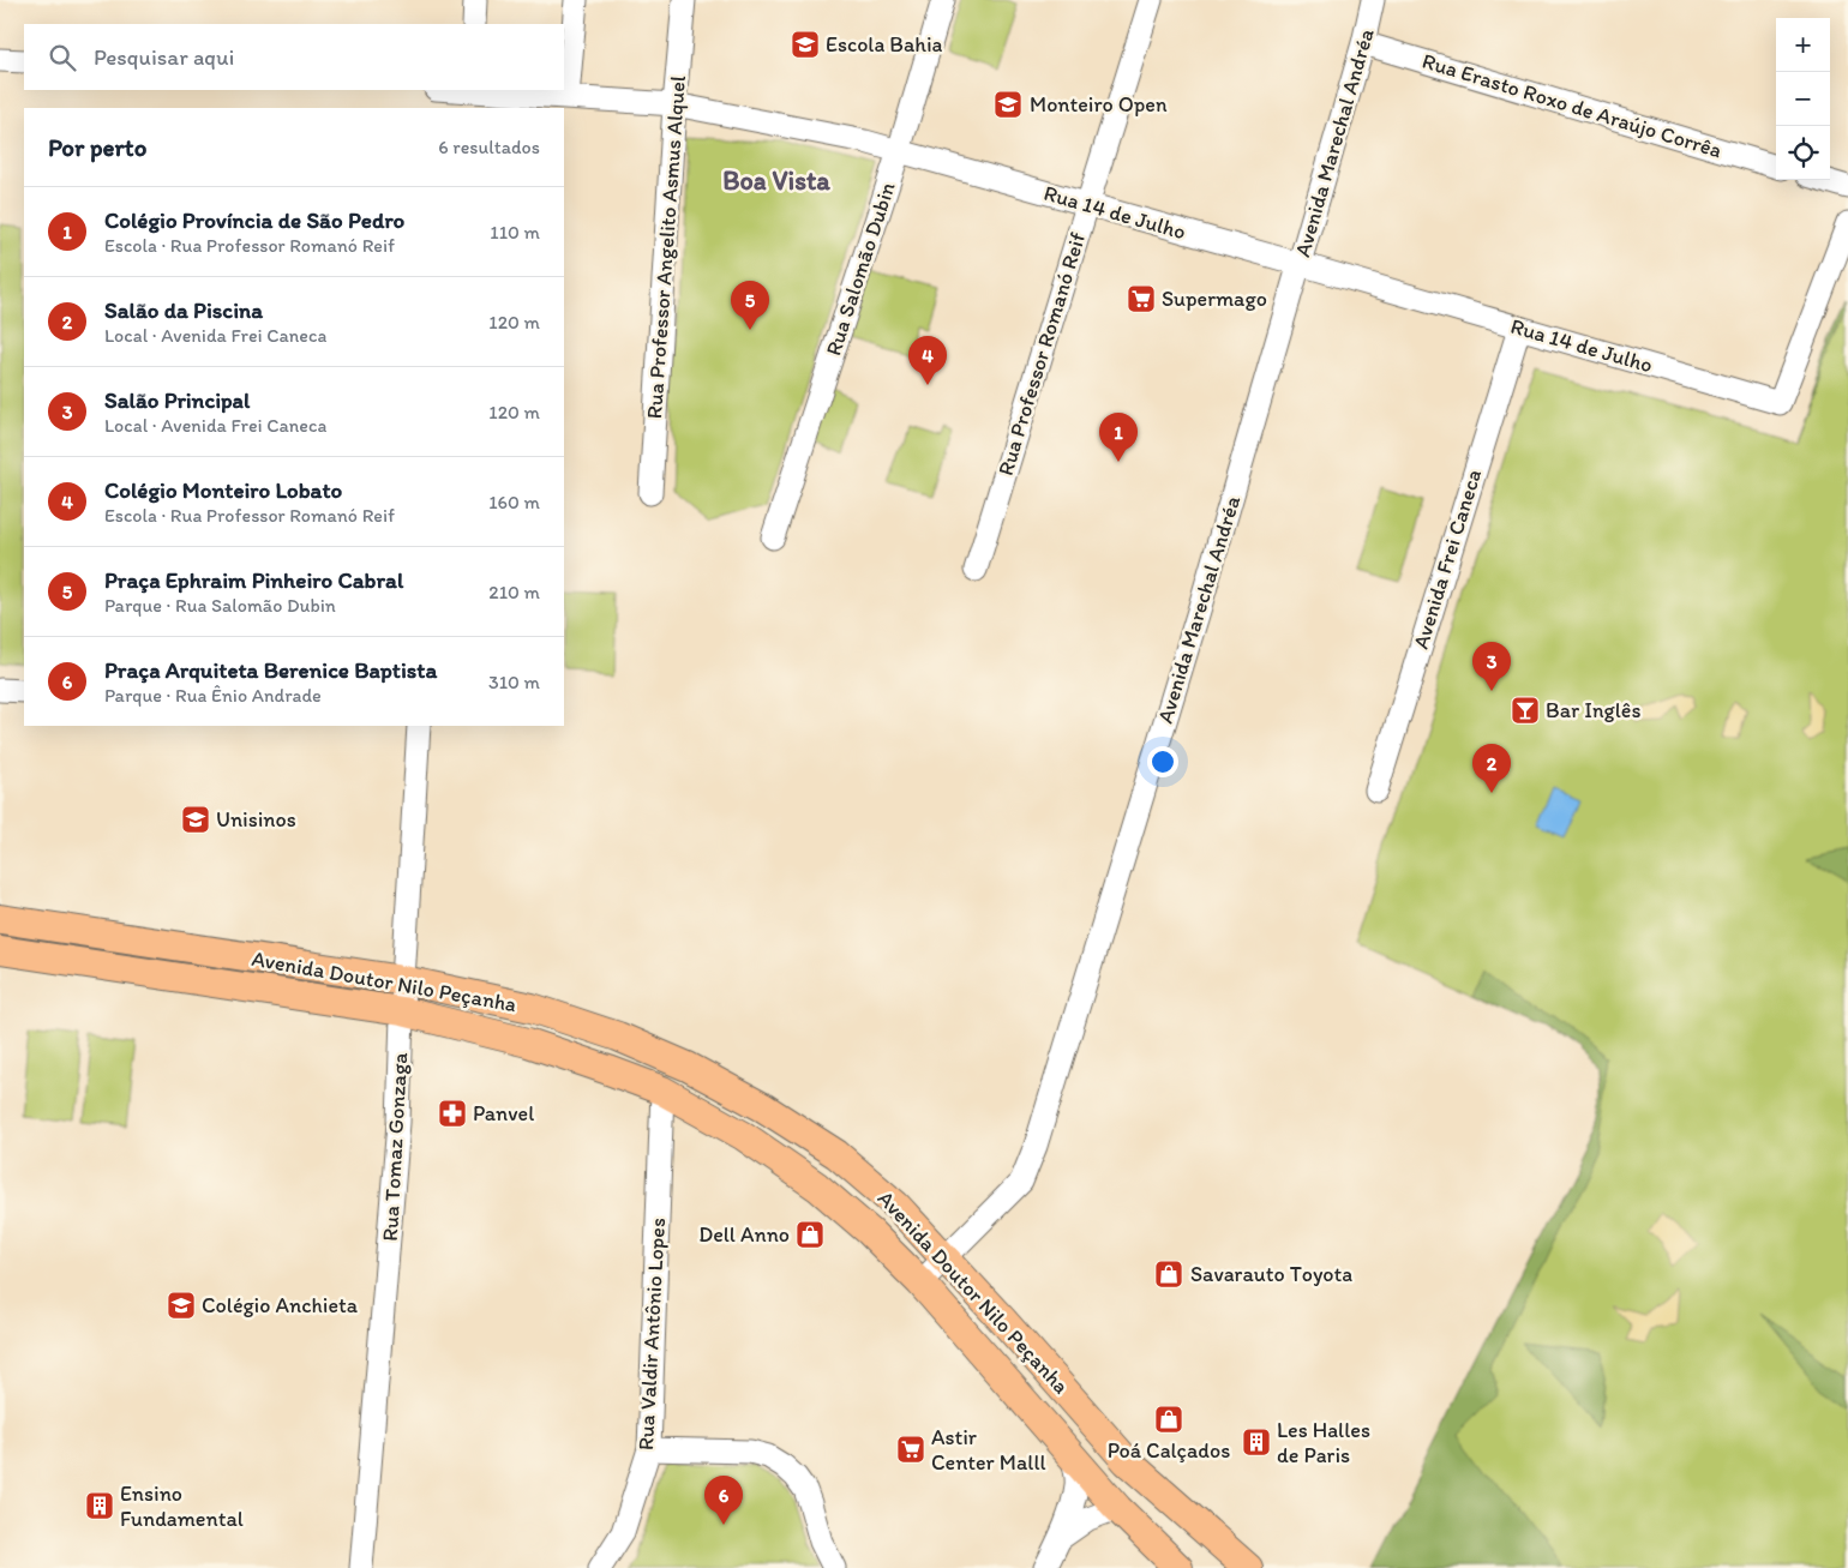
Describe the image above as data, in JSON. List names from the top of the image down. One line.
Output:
{"streets":{"main road":["Avenida Doutor Nilo Peçanha"],"street":["Rua Erasto Roxo de Araújo Corrêa","Avenida Marechal Andréa","Rua 14 de Julho","Rua Professor Angelito Asmus Alquel","Rua Salomão Dubin","Rua Professor Romanó Reif","Avenida Frei Caneca","Rua Tomaz Gonzaga","Rua Valdir Antônio Lopes"]},"crossings":[["Rua Erasto Roxo de Araújo Corrêa","Avenida Marechal Andréa"],["Avenida Marechal Andréa","Rua 14 de Julho"],["Avenida Marechal Andréa","Avenida Doutor Nilo Peçanha"],["Rua 14 de Julho","Rua Professor Angelito Asmus Alquel"],["Rua 14 de Julho","Rua Salomão Dubin"],["Rua 14 de Julho","Rua Professor Romanó Reif"],["Rua 14 de Julho","Avenida Frei Caneca"],["Avenida Doutor Nilo Peçanha","Rua Tomaz Gonzaga"],["Avenida Doutor Nilo Peçanha","Rua Valdir Antônio Lopes"]],"districts":["Boa Vista"],"places":{"school or university":["Escola Bahia","Monteiro Open","Unisinos","Colégio Anchieta"],"supermarket":["Supermago","Astir Center Malll"],"bar":["Bar Inglês"],"pharmacy":["Panvel"],"shop":["Dell Anno","Savarauto Toyota","Poá Calçados"],"building":["Les Halles de Paris","Ensino Fundamental"]},"page":{"map_buttons":["+","−"],"search":"Pesquisar aqui","heading":["Por perto","6 resultados"],"list":[{"mark":"1","name":"Colégio Província de São Pedro","note":"Escola · Rua Professor Romanó Reif","value":"110 m"},{"mark":"2","name":"Salão da Piscina","note":"Local · Avenida Frei Caneca","value":"120 m"},{"mark":"3","name":"Salão Principal","note":"Local · Avenida Frei Caneca","value":"120 m"},{"mark":"4","name":"Colégio Monteiro Lobato","note":"Escola · Rua Professor Romanó Reif","value":"160 m"},{"mark":"5","name":"Praça Ephraim Pinheiro Cabral","note":"Parque · Rua Salomão Dubin","value":"210 m"},{"mark":"6","name":"Praça Arquiteta Berenice Baptista","note":"Parque · Rua Ênio Andrade","value":"310 m"}],"pins":["5","4","1","3","2","6"]}}
